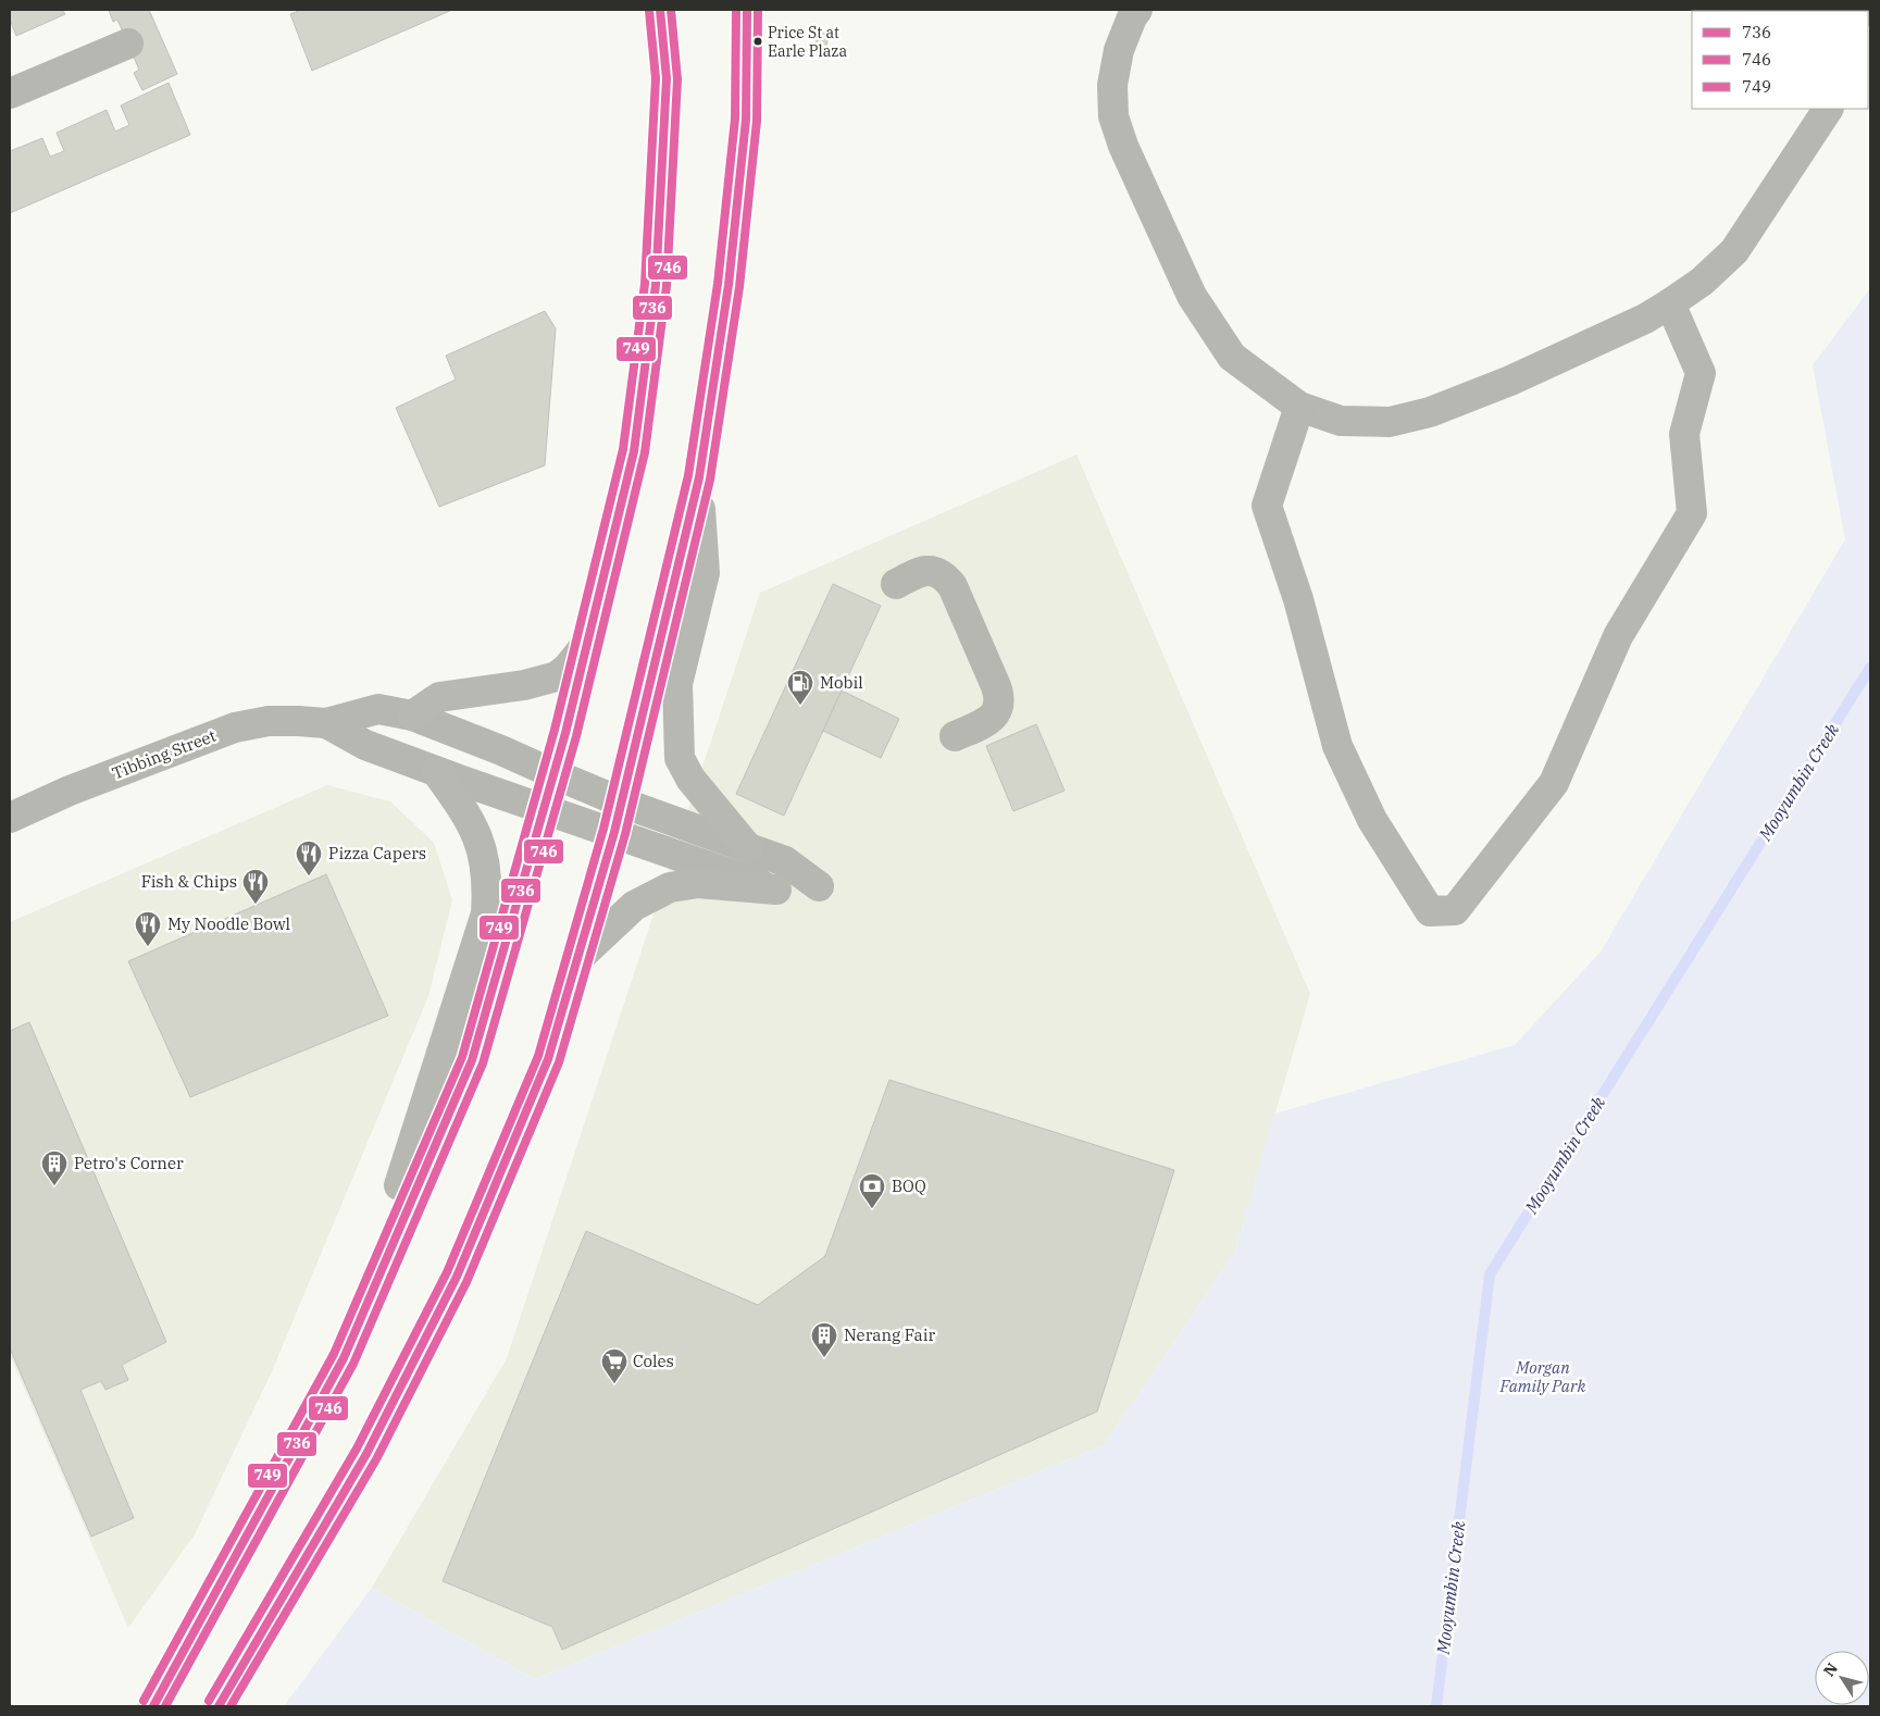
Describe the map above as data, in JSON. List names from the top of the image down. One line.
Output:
{"streets":{"street":["Tibbing Street"]},"water":["Mooyumbin Creek"],"parks":["Morgan Family Park"],"places":{"other":["Price St at Earle Plaza"],"fuel station":["Mobil"],"restaurant":["Pizza Capers","Fish & Chips","My Noodle Bowl"],"building":["Petro's Corner","Nerang Fair"],"bank":["BOQ"],"supermarket":["Coles"]},"lines":["transit line 736","transit line 746","transit line 749"],"legend":["736","746","749"],"north":"top left"}
